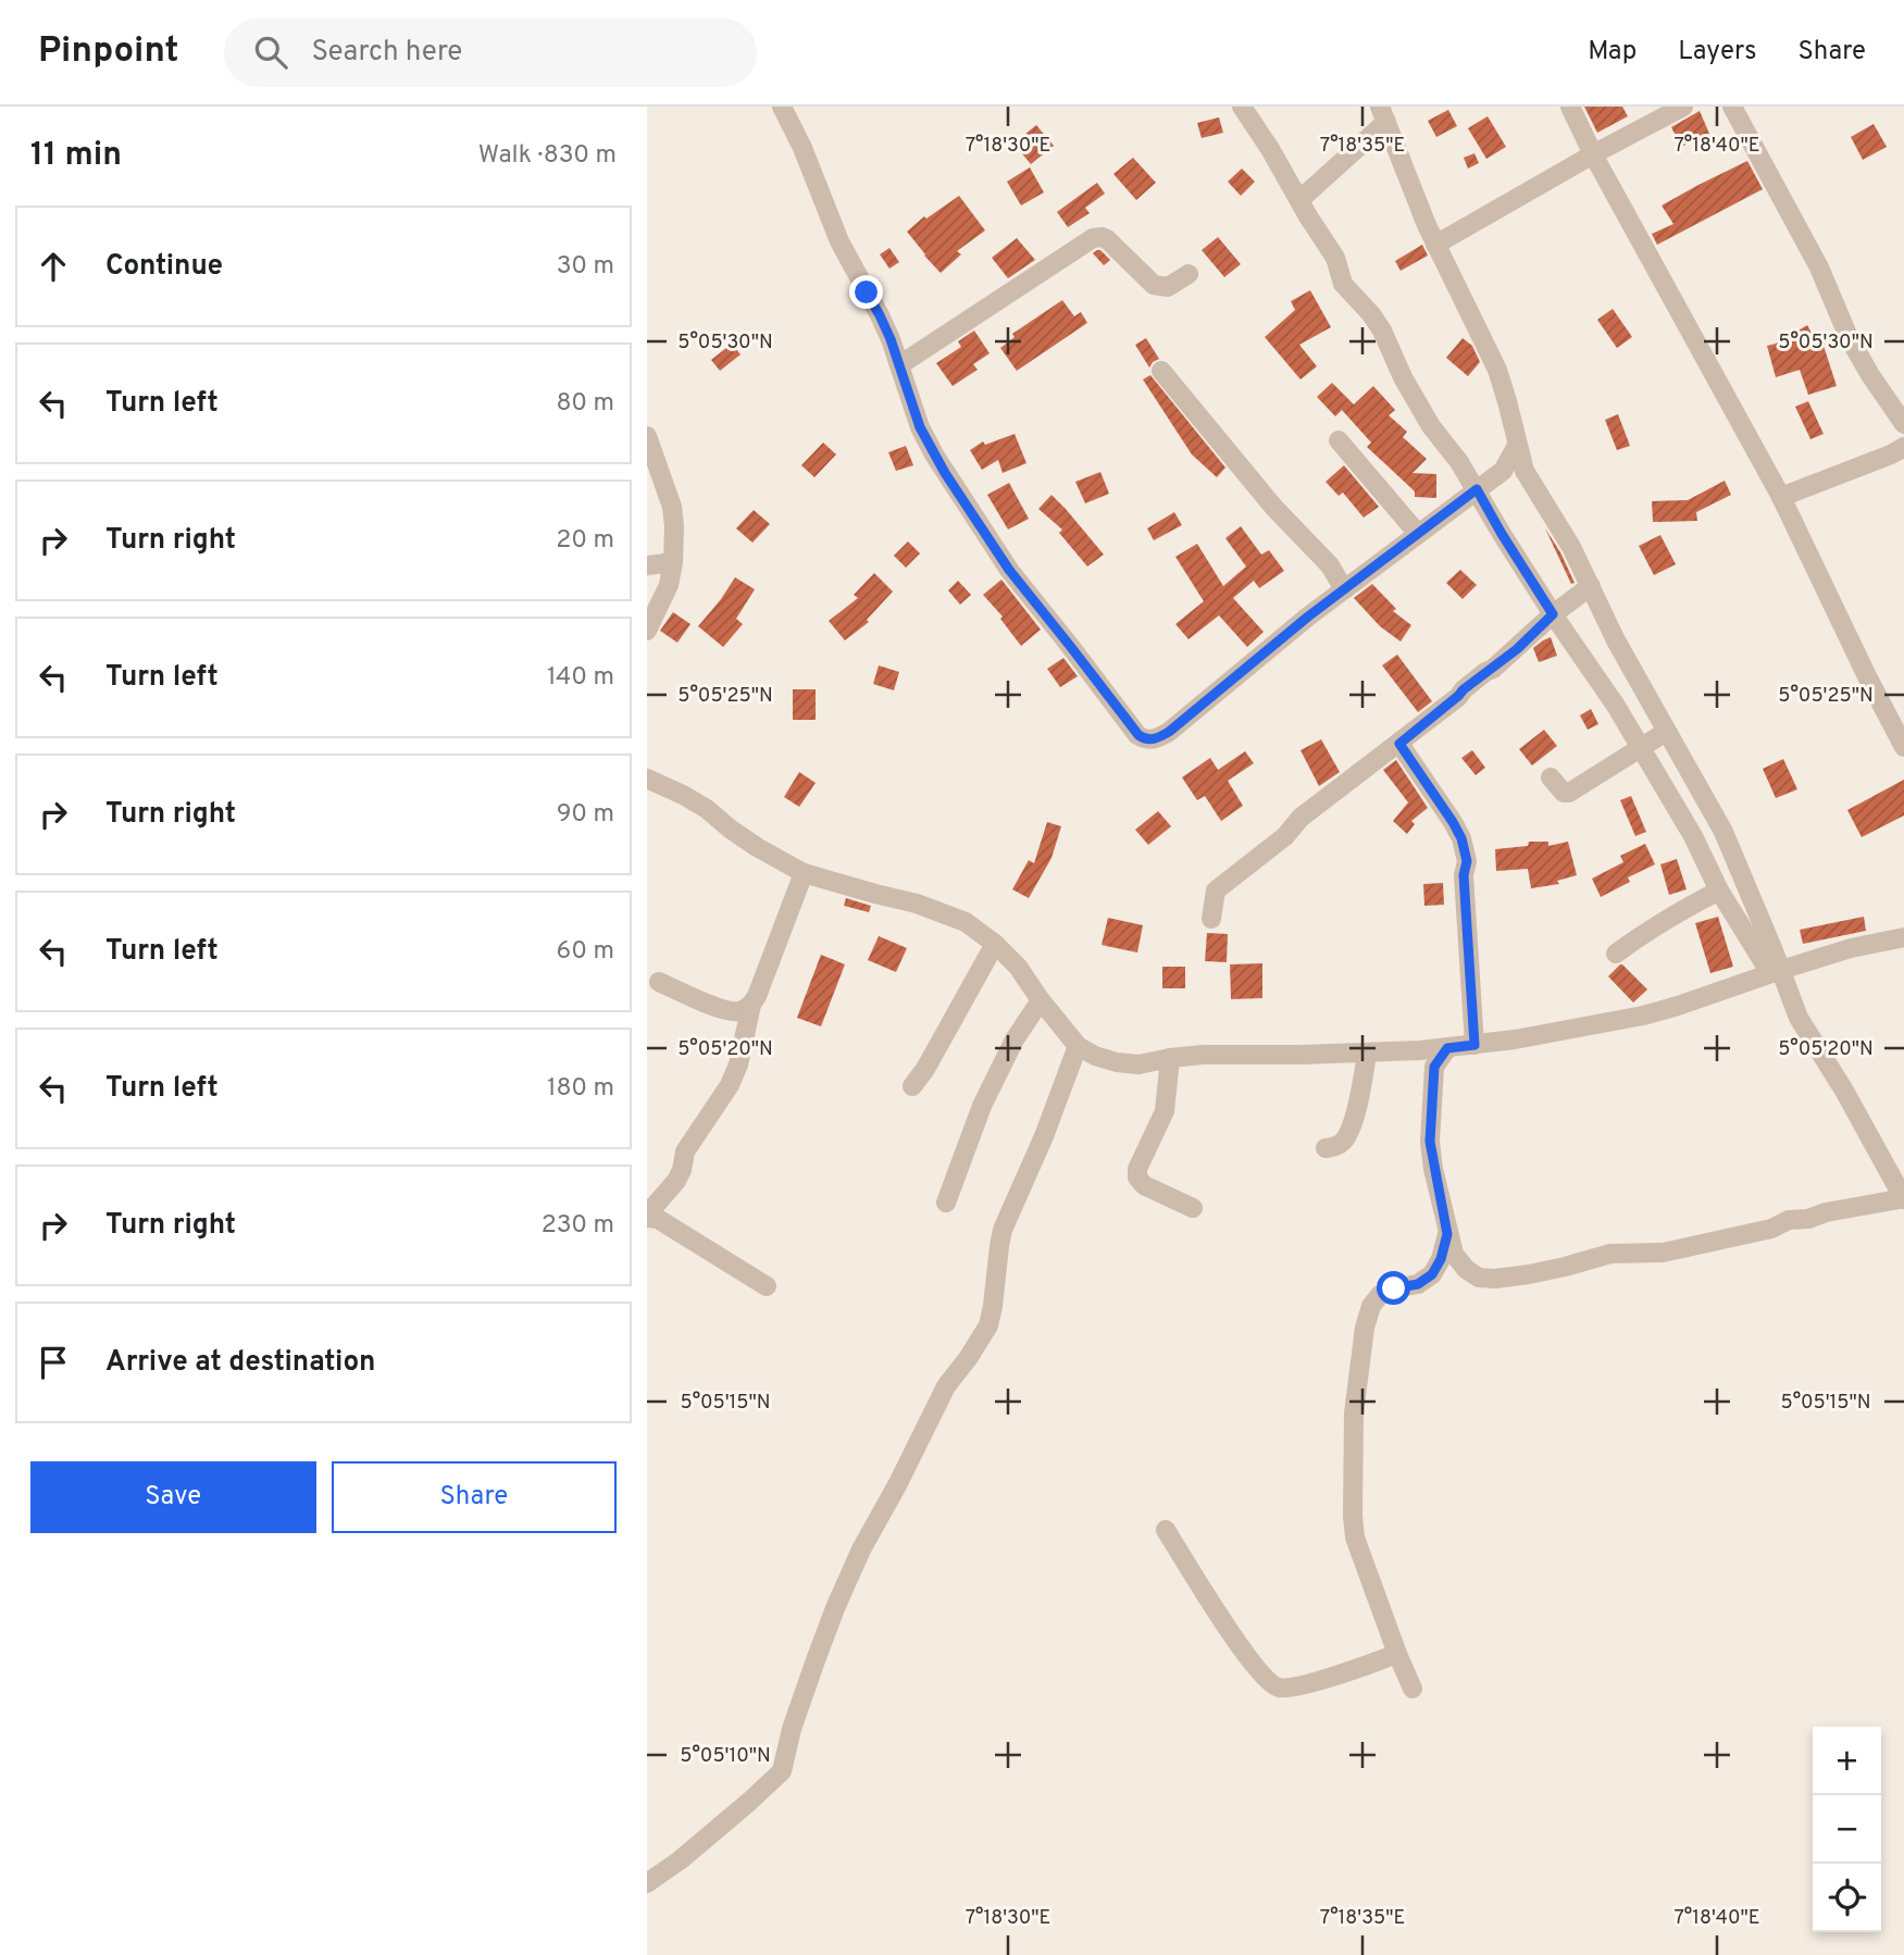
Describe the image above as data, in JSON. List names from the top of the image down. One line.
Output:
{"page":{"header":"Pinpoint","search":"Search here","nav":["Map","Layers","Share"],"heading":["11 min","Walk · 830 m"],"list":[["Continue","30 m"],["Turn left","80 m"],["Turn right","20 m"],["Turn left","140 m"],["Turn right","90 m"],["Turn left","60 m"],["Turn left","180 m"],["Turn right","230 m"],"Arrive at destination"],"buttons":["Save","Share"],"map_buttons":["+","−"]},"coordinates":["7°18'30\"E","7°18'35\"E","7°18'40\"E","5°05'30\"N","5°05'25\"N","5°05'20\"N","5°05'15\"N","5°05'10\"N"]}
